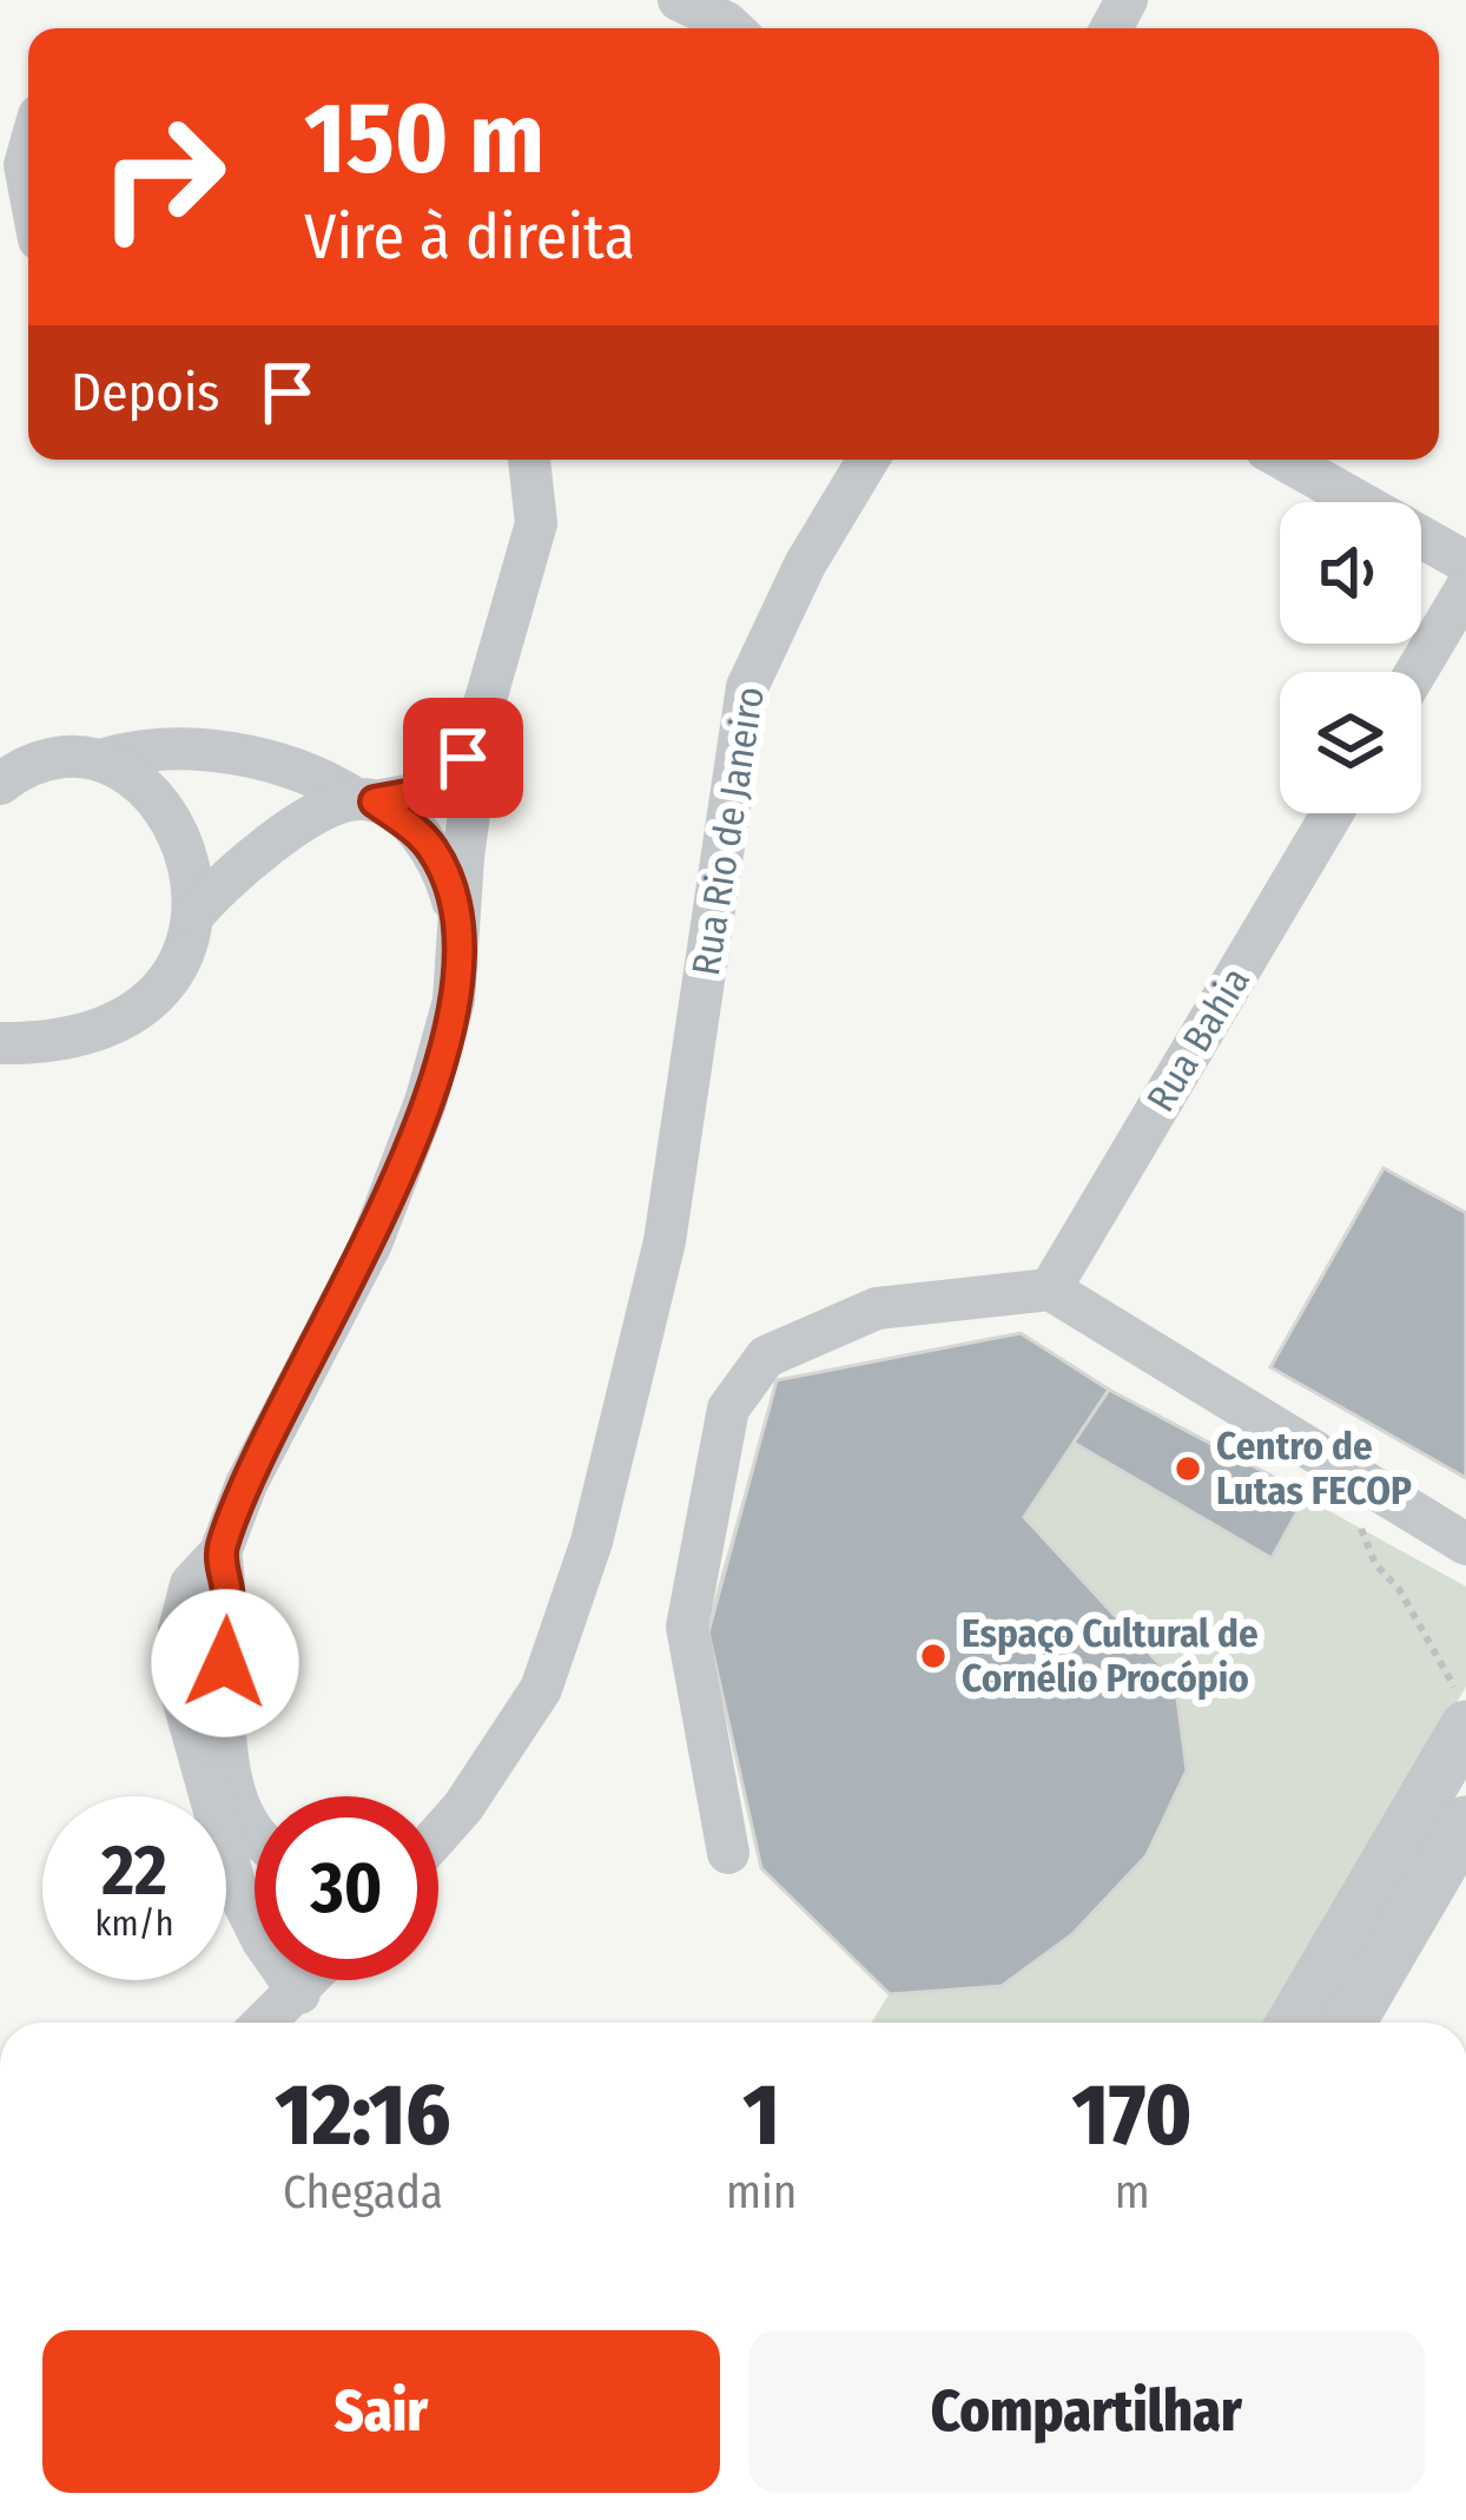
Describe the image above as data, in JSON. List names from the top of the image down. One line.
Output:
{"streets":{"street":["Rua Rio de Janeiro","Rua Bahia"]},"places":["Centro de Lutas FECOP","Espaço Cultural de Cornélio Procópio"],"page":{"turn":["150 m","Vire à direita"],"then":"Depois","speed":"22 km/h","limit":"30","eta":["12:16","Chegada","1","min","170","m"],"buttons":["Sair","Compartilhar"]}}
